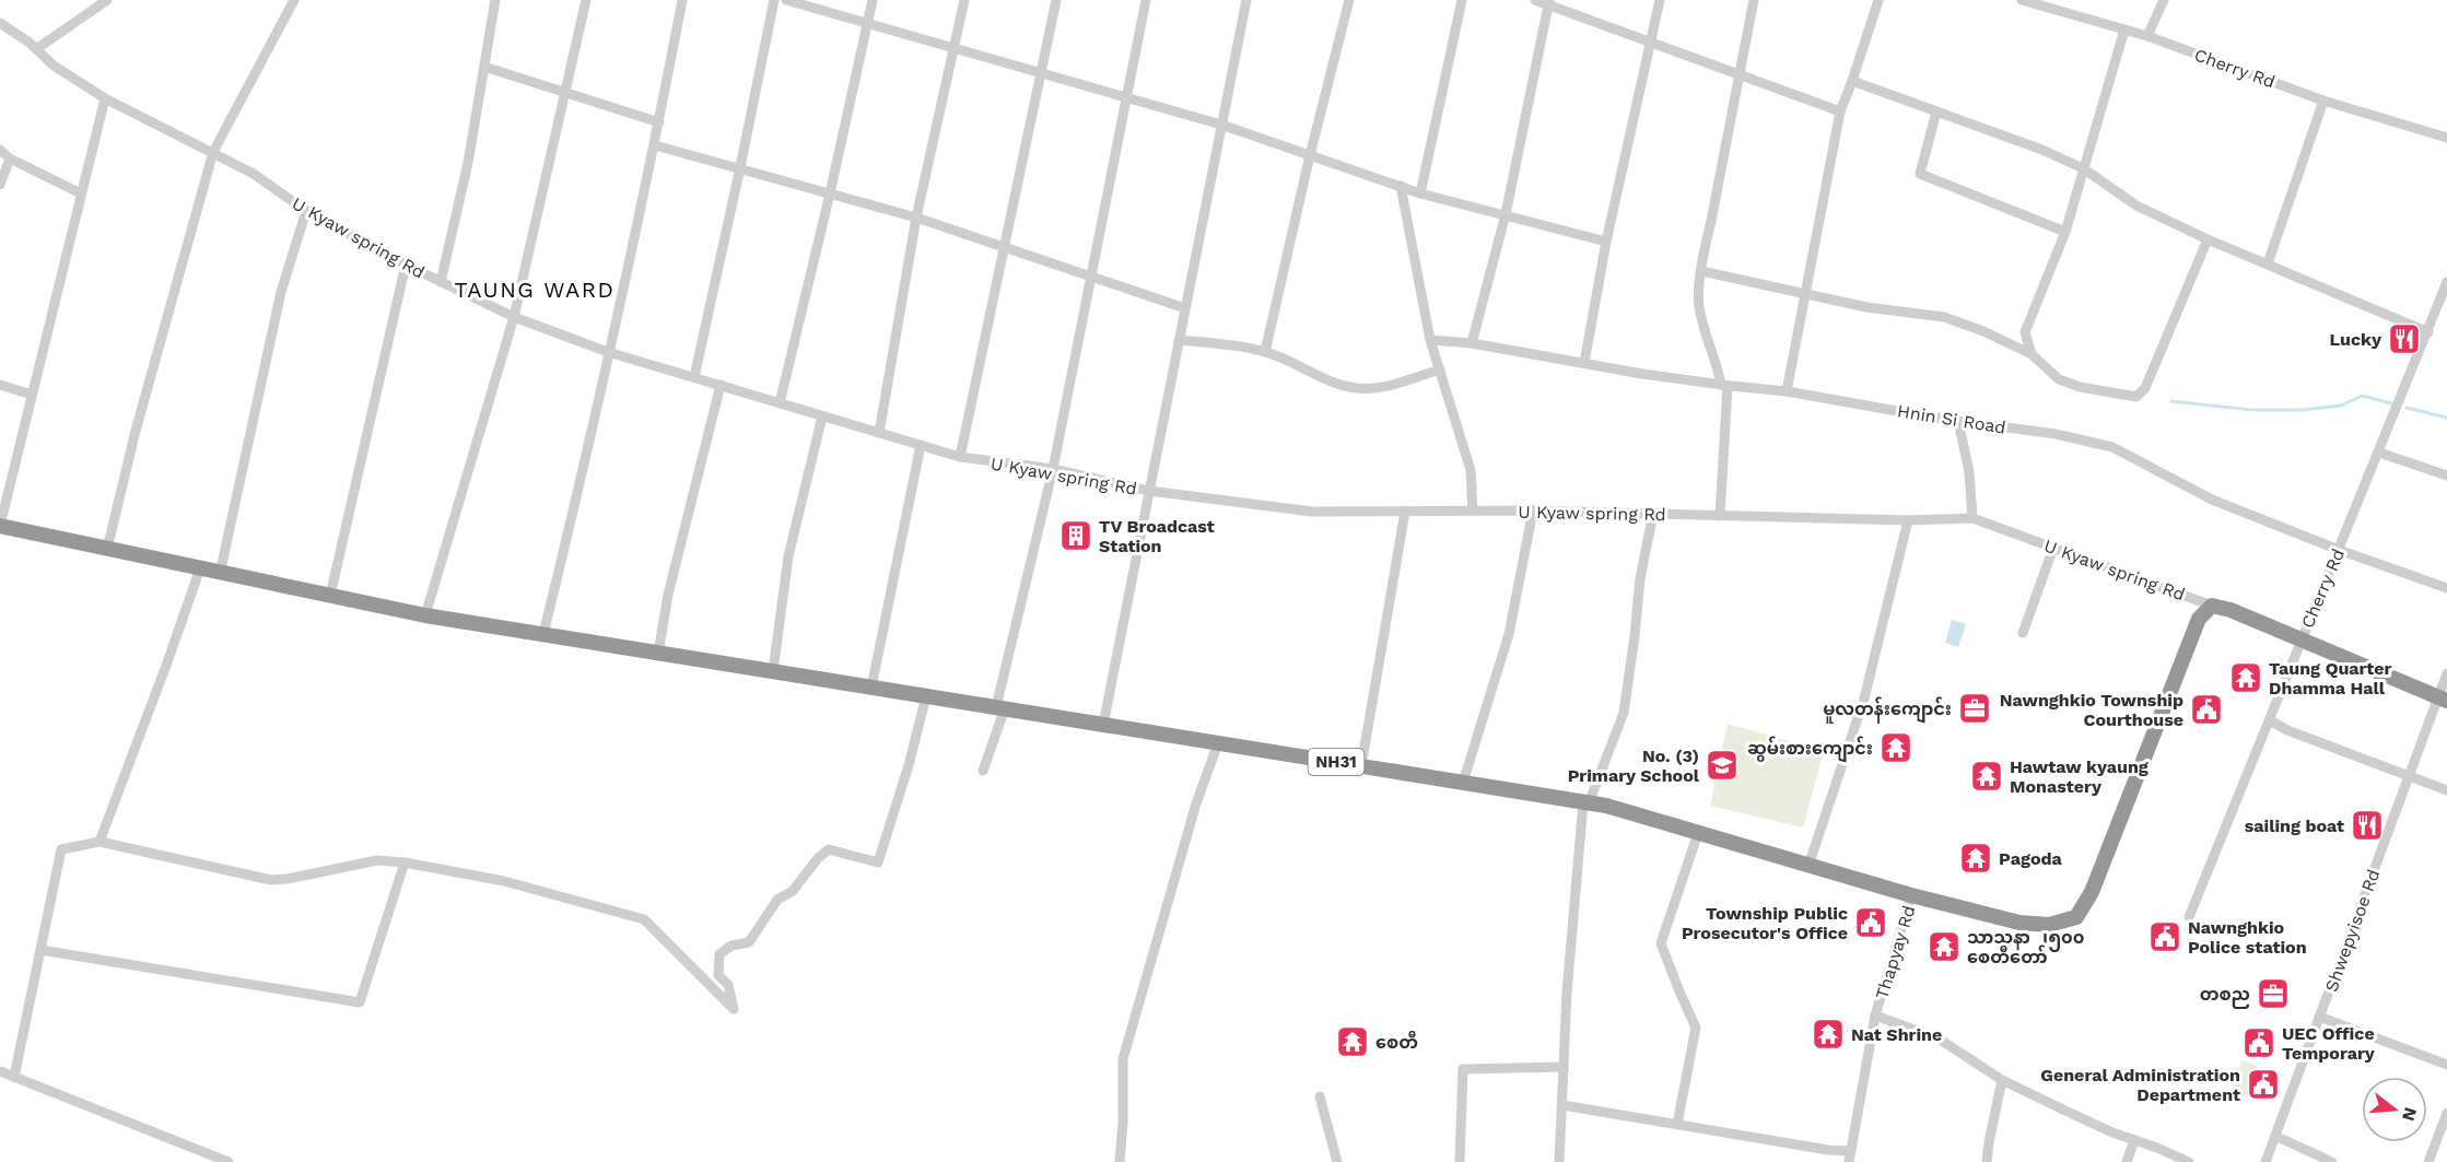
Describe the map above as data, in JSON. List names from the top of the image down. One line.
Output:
{"streets":{"highway":["NH31"],"street":["Cherry Rd","U Kyaw spring Rd","Hnin Si Road","Shwepyisoe Rd","Thapyay Rd"]},"crossings":[["Cherry Rd","Hnin Si Road"],["U Kyaw spring Rd","NH31"],["NH31","Thapyay Rd"]],"districts":["TAUNG WARD"],"places":{"restaurant":["Lucky","sailing boat"],"building":["TV Broadcast Station"],"temple":["Taung Quarter Dhamma Hall","ဆွမ်းစားကျောင်း","Hawtaw kyaung Monastery","Pagoda","သာသနာ ၂၅၀၀ စေတီတော်","Nat Shrine","စေတီ"],"office":["မူလတန်းကျောင်း","တစည"],"public building":["Nawnghkio Township Courthouse","Township Public Prosecutor's Office","Nawnghkio Police station","UEC Office Temporary","General Administration Department"],"school or university":["No. (3) Primary School"]},"north":"right"}
